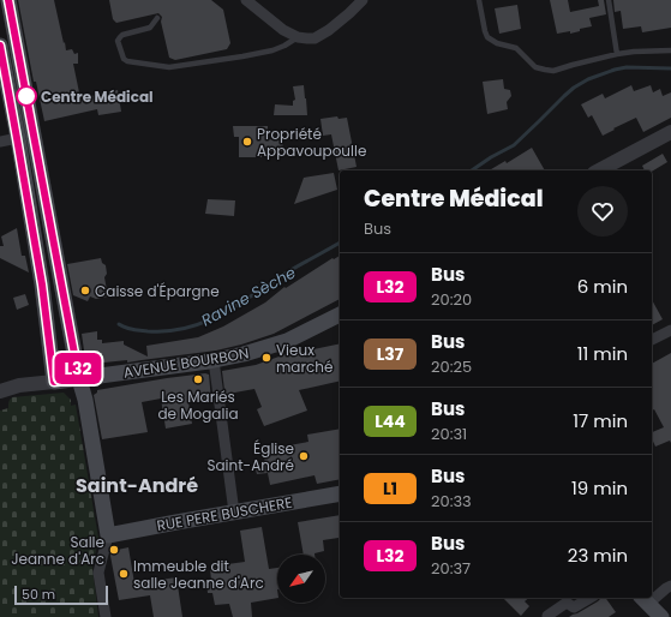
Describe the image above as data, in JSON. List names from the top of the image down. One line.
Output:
{"streets":{"main road":["AVENUE BOURBON","RUE PERE BUSCHERE"]},"districts":["Saint-André"],"water":["Ravine Sèche"],"places":["Centre Médical","Propriété Appavoupoulle","Caisse d'Épargne","Vieux marché","Les Mariés de Mogalia","Église Saint-André","Salle Jeanne d'Arc","Immeuble dit salle Jeanne d'Arc"],"lines":["bus line L32"],"scale_bar":"50 m","north":"bottom left","page":{"on_map":"L32","heading":["Centre Médical","Bus"],"list":[{"mark":"L32","name":"Bus","note":"20:20","value":"6 min"},{"mark":"L37","name":"Bus","note":"20:25","value":"11 min"},{"mark":"L44","name":"Bus","note":"20:31","value":"17 min"},{"mark":"L1","name":"Bus","note":"20:33","value":"19 min"},{"mark":"L32","name":"Bus","note":"20:37","value":"23 min"}],"scale":"50 m"}}
